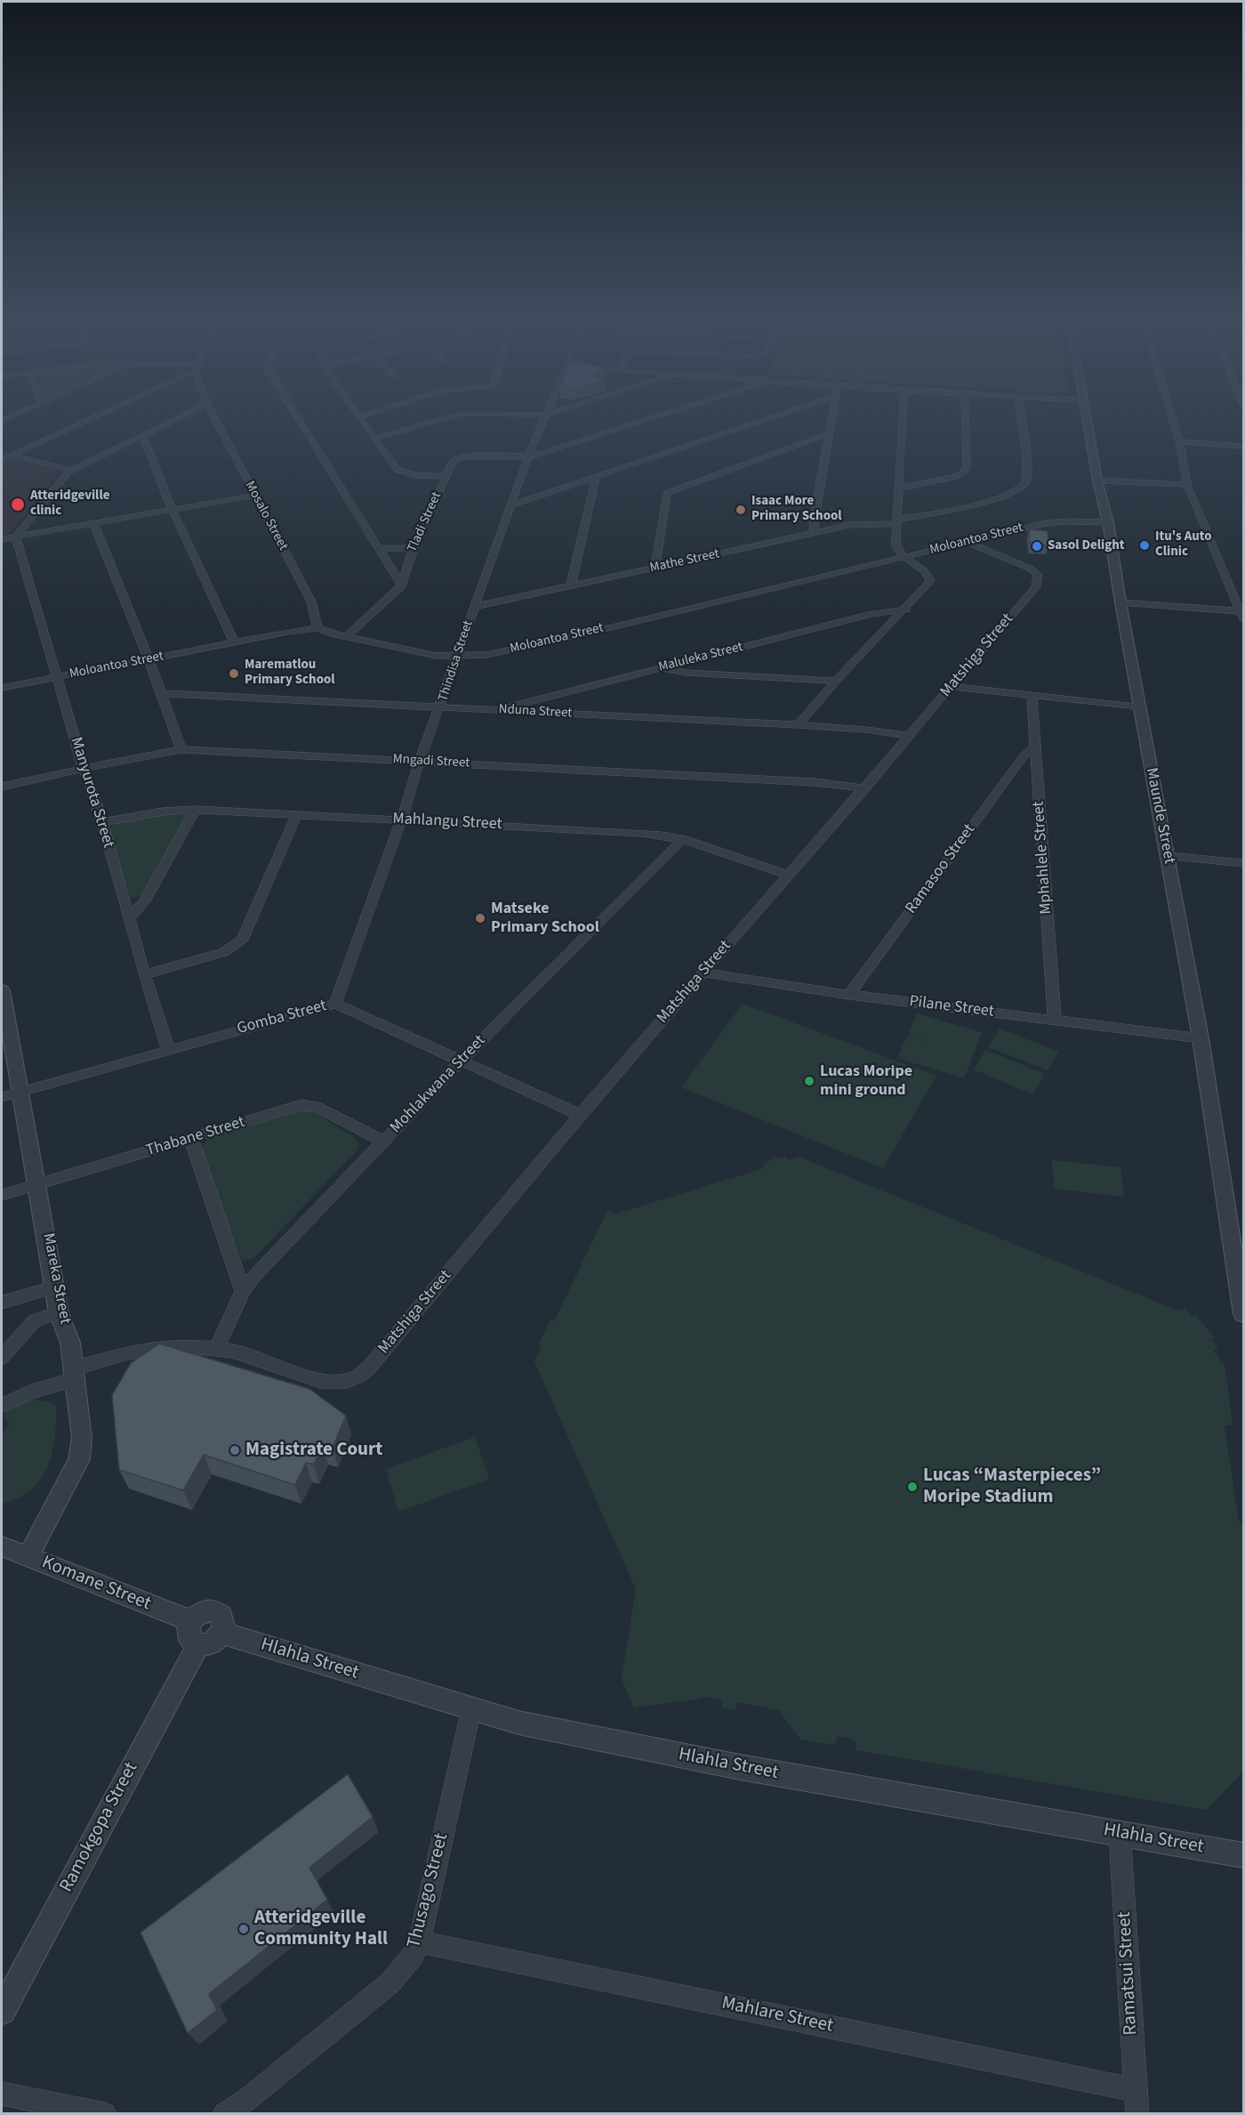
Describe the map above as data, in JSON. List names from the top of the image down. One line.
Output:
{"streets":{"street":["Mosalo Street","Tladi Street","Moloantoa Street","Mathe Street","Matshiga Street","Maluleka Street","Thindisa Street","Nduna Street","Mngadi Street","Manyurota Street","Maunde Street","Mahlangu Street","Mphahlele Street","Ramasoo Street","Pilane Street","Gomba Street","Mohlakwana Street","Thabane Street","Mareka Street","Komane Street","Hlahla Street","Ramokgopa Street","Thusago Street","Ramatsui Street","Mahlare Street"]},"crossings":[["Mosalo Street","Moloantoa Street"],["Tladi Street","Moloantoa Street"],["Tladi Street","Thindisa Street"],["Moloantoa Street","Matshiga Street"],["Moloantoa Street","Thindisa Street"],["Moloantoa Street","Manyurota Street"],["Moloantoa Street","Maunde Street"],["Mathe Street","Thindisa Street"],["Matshiga Street","Nduna Street"],["Matshiga Street","Mngadi Street"],["Matshiga Street","Mahlangu Street"],["Matshiga Street","Pilane Street"],["Matshiga Street","Gomba Street"],["Matshiga Street","Mohlakwana Street"],["Matshiga Street","Mareka Street"],["Maluleka Street","Nduna Street"],["Thindisa Street","Nduna Street"],["Thindisa Street","Mngadi Street"],["Thindisa Street","Mahlangu Street"],["Thindisa Street","Gomba Street"],["Mngadi Street","Manyurota Street"],["Manyurota Street","Mahlangu Street"],["Manyurota Street","Gomba Street"],["Maunde Street","Pilane Street"],["Mahlangu Street","Mohlakwana Street"],["Mphahlele Street","Ramasoo Street"],["Mphahlele Street","Pilane Street"],["Ramasoo Street","Pilane Street"],["Gomba Street","Mohlakwana Street"],["Gomba Street","Mareka Street"],["Mohlakwana Street","Thabane Street"],["Thabane Street","Mareka Street"],["Mareka Street","Komane Street"],["Komane Street","Hlahla Street"],["Komane Street","Ramokgopa Street"],["Hlahla Street","Ramokgopa Street"],["Hlahla Street","Thusago Street"],["Hlahla Street","Ramatsui Street"],["Thusago Street","Mahlare Street"],["Ramatsui Street","Mahlare Street"]],"places":["Atteridgeville clinic","Isaac More Primary School","Itu's Auto Clinic","Sasol Delight","Marematlou Primary School","Matseke Primary School","Lucas Moripe mini ground","Magistrate Court","Lucas “Masterpieces” Moripe Stadium","Atteridgeville Community Hall"]}
